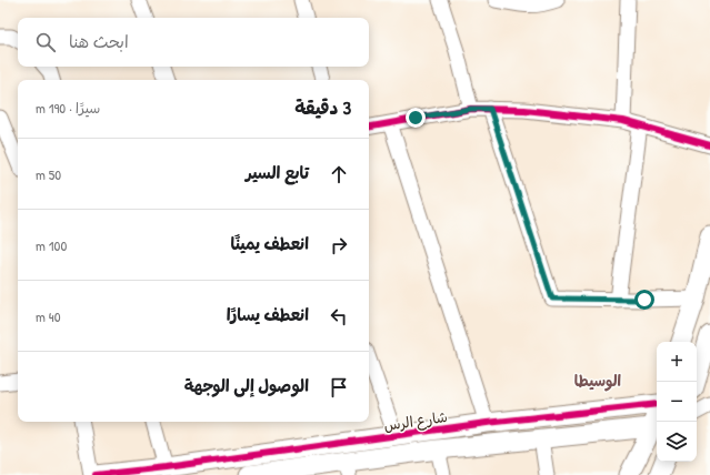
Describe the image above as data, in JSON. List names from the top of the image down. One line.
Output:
{"streets":{"street":["شارع الرس"]},"districts":["الوسيطا"],"page":{"search":"ابحث هنا","heading":["3 دقيقة","سيرًا · 190 m"],"list":[["تابع السير","50 m"],["انعطف يمينًا","100 m"],["انعطف يسارًا","40 m"],"الوصول إلى الوجهة"],"map_buttons":["+","−"]}}
